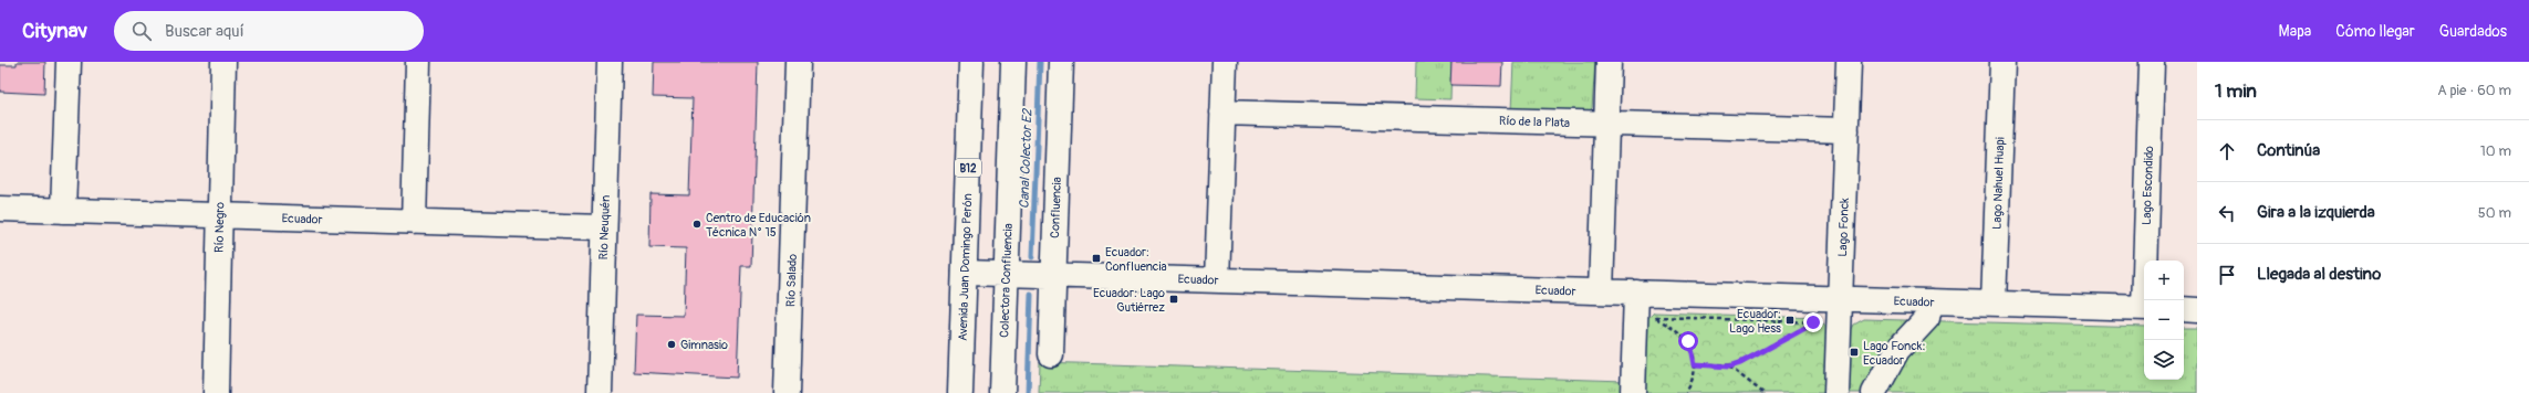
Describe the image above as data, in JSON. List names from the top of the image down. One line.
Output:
{"streets":{"street":["Río de la Plata","B12","Lago Nahuel Huapi","Lago Escondido","Confluencia","Ecuador","Río Negro","Río Neuquén","Lago Fonck","Avenida Juan Domingo Perón","Río Salado","Colectora Confluencia"]},"crossings":[["Río de la Plata","Lago Fonck"],["Lago Nahuel Huapi","Ecuador"],["Confluencia","Ecuador"],["Ecuador","Río Negro"],["Ecuador","Río Neuquén"],["Ecuador","Lago Fonck"],["Ecuador","Avenida Juan Domingo Perón"],["Ecuador","Colectora Confluencia"]],"water":["Canal Colector E2"],"places":{"other":["Centro de Educación Técnica N° 15","Gimnasio"],"transit":["Ecuador: Confluencia","Ecuador: Lago Gutiérrez","Ecuador: Lago Hess","Lago Fonck: Ecuador"]},"page":{"header":"Citynav","search":"Buscar aquí","nav":["Mapa","Cómo llegar","Guardados"],"heading":["1 min","A pie · 60 m"],"list":[["Continúa","10 m"],["Gira a la izquierda","50 m"],"Llegada al destino"],"map_buttons":["+","−"]}}
